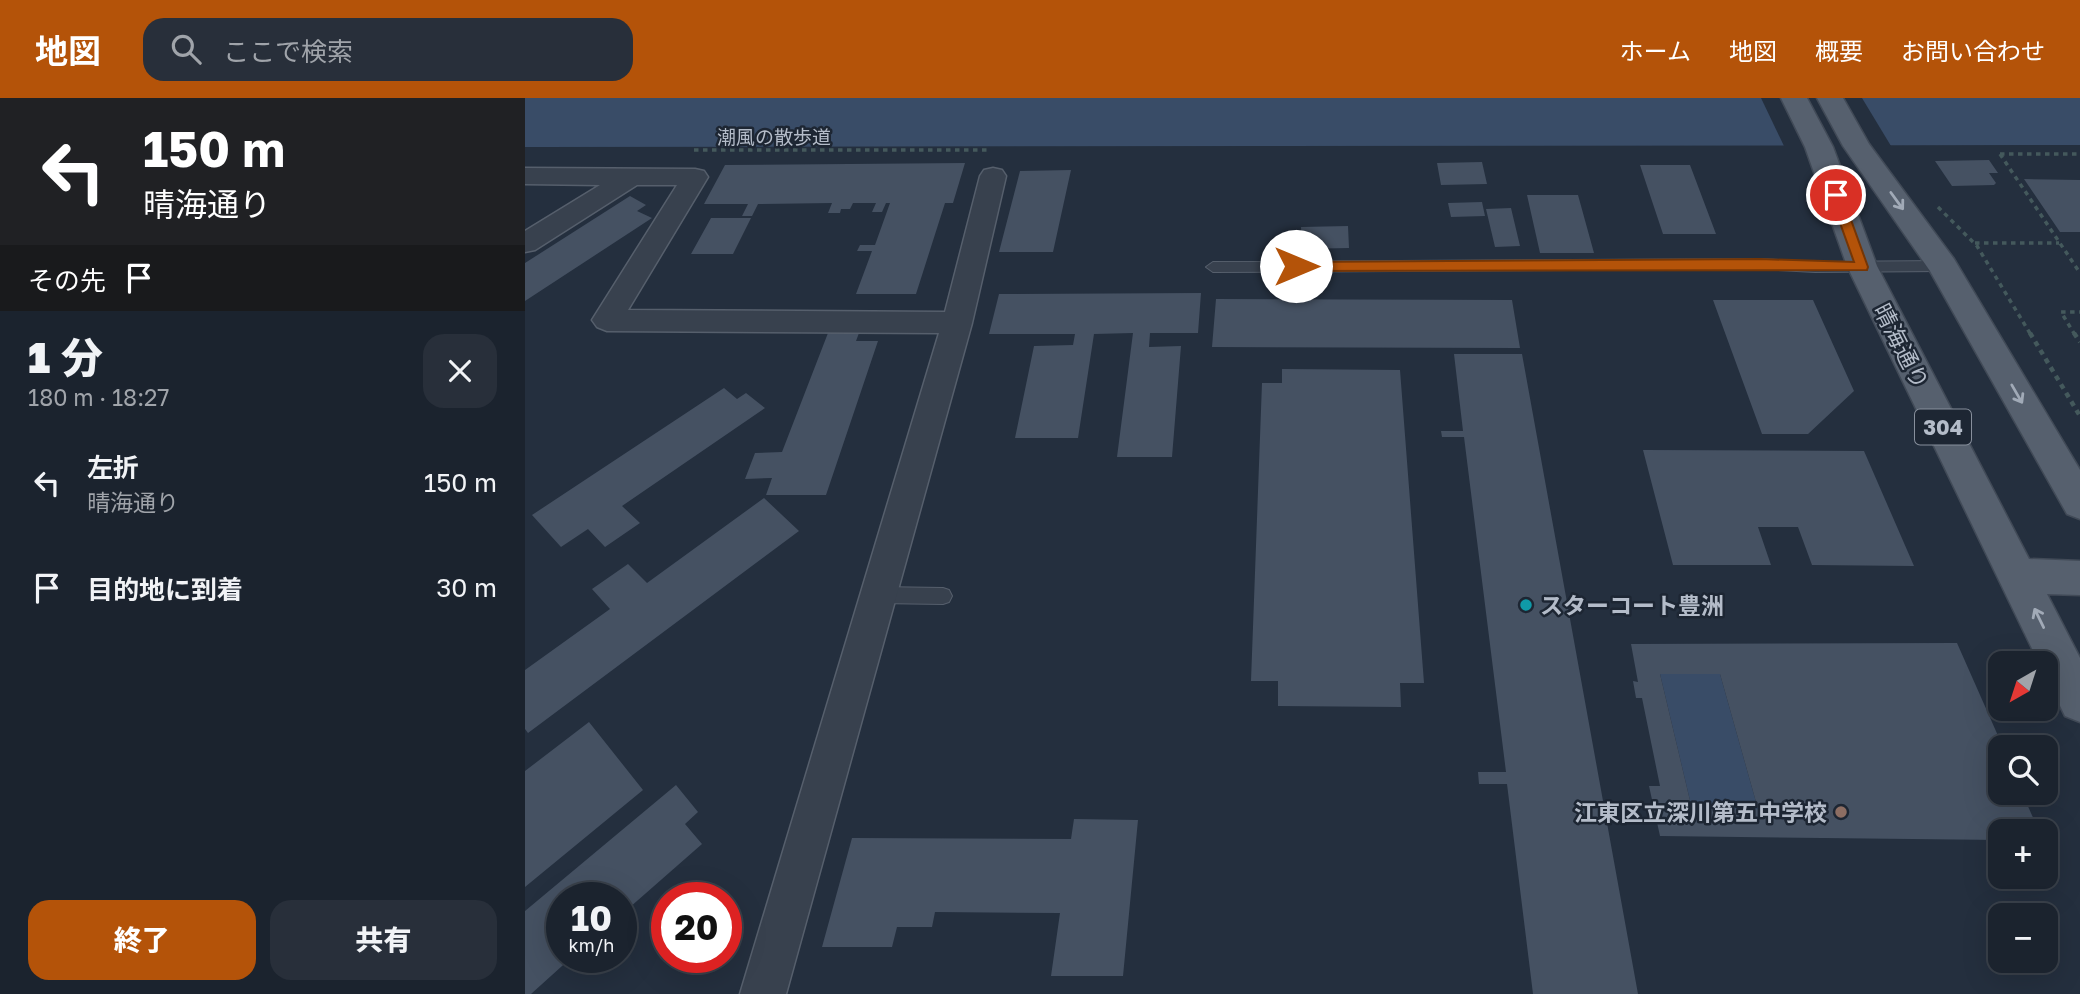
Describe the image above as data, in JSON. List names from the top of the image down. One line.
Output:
{"streets":{"main road":["晴海通り","304"],"path":["潮風の散歩道"]},"places":["スターコート豊洲","江東区立深川第五中学校"],"north":"bottom left","page":{"header":"地図","search":"ここで検索","nav":["ホーム","地図","概要","お問い合わせ"],"turn":["150 m","晴海通り"],"then":"その先","heading":["1 分","180 m · 18:27"],"list":[{"name":"左折","note":"晴海通り","value":"150 m"},{"name":"目的地に到着","value":"30 m"}],"map_buttons":["+","−"],"speed":"10 km/h","limit":"20","buttons":["終了","共有"]}}
